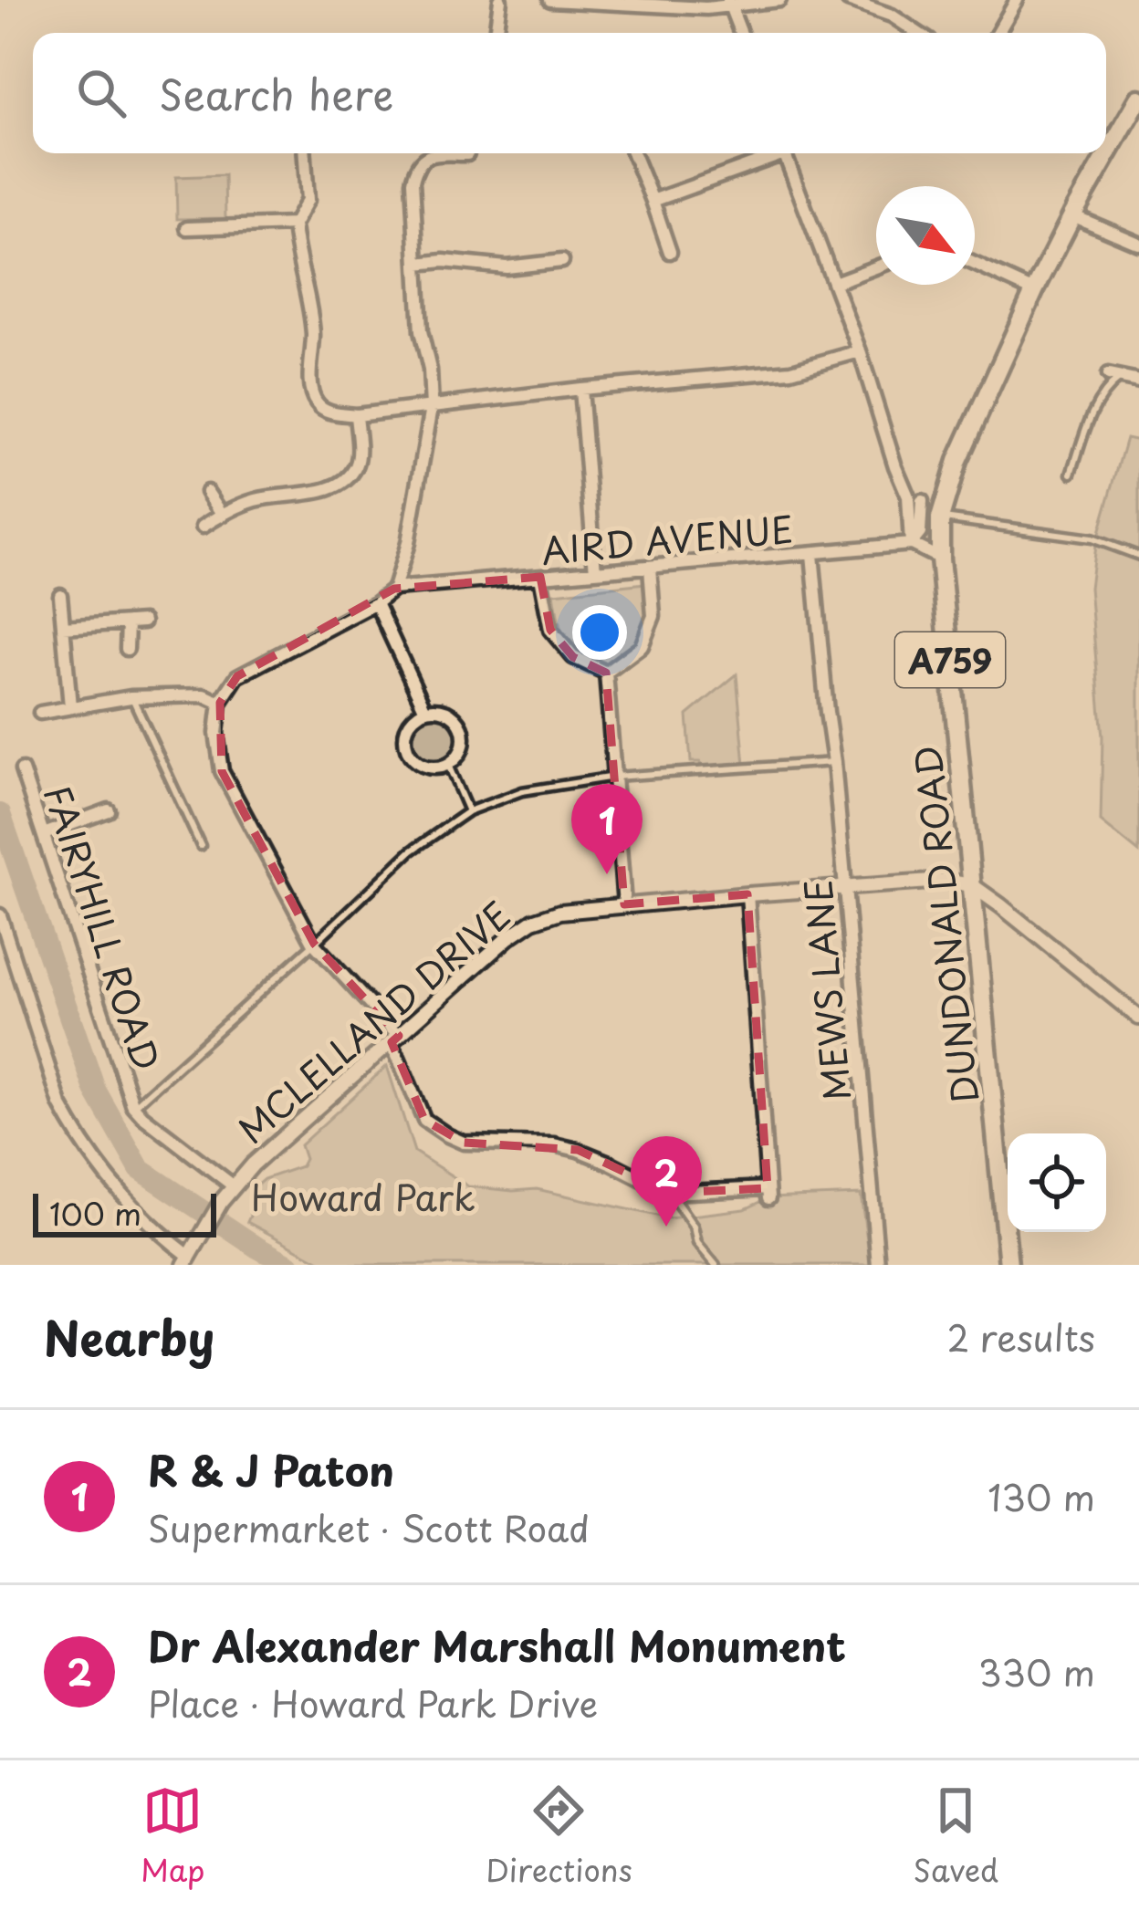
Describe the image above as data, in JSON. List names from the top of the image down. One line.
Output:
{"streets":{"main road":["A759","DUNDONALD ROAD"],"street":["AIRD AVENUE","FAIRYHILL ROAD","MEWS LANE","MCLELLAND DRIVE"]},"crossings":[["AIRD AVENUE","MEWS LANE"],["DUNDONALD ROAD","MCLELLAND DRIVE"],["FAIRYHILL ROAD","MCLELLAND DRIVE"],["MEWS LANE","MCLELLAND DRIVE"]],"parks":["Howard Park"],"scale_bar":"100 m","north":"bottom right","page":{"search":"Search here","pins":["1","2"],"scale":"100 m","heading":["Nearby","2 results"],"list":[{"mark":"1","name":"R & J Paton","note":"Supermarket · Scott Road","value":"130 m"},{"mark":"2","name":"Dr Alexander Marshall Monument","note":"Place · Howard Park Drive","value":"330 m"}],"nav":["Map","Directions","Saved"]}}
